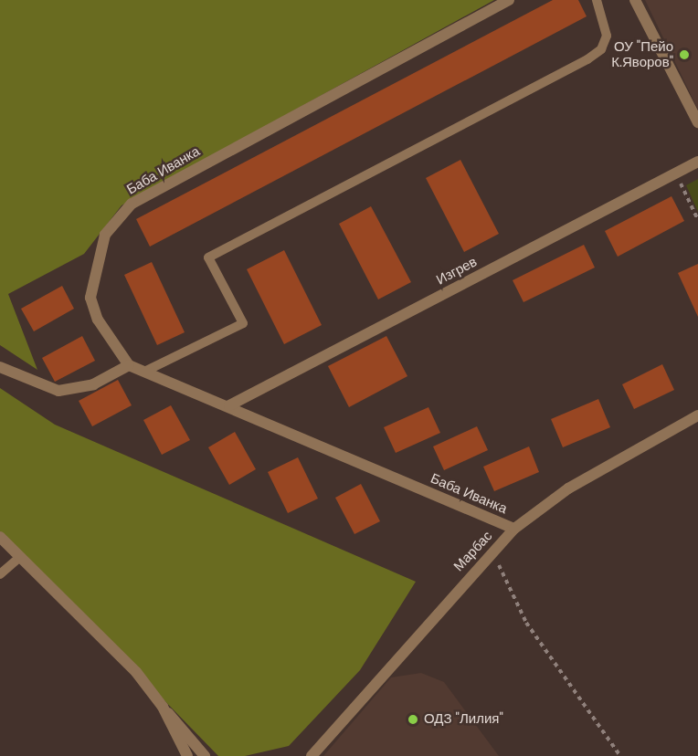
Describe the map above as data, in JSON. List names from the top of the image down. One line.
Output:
{"streets":{"street":["Баба Иванка","Изгрев","Марбас"]},"crossings":[["Баба Иванка","Изгрев"],["Баба Иванка","Марбас"]],"places":["ОУ \"Пейо К.Яворов\"","ОДЗ \"Лилия\""]}
